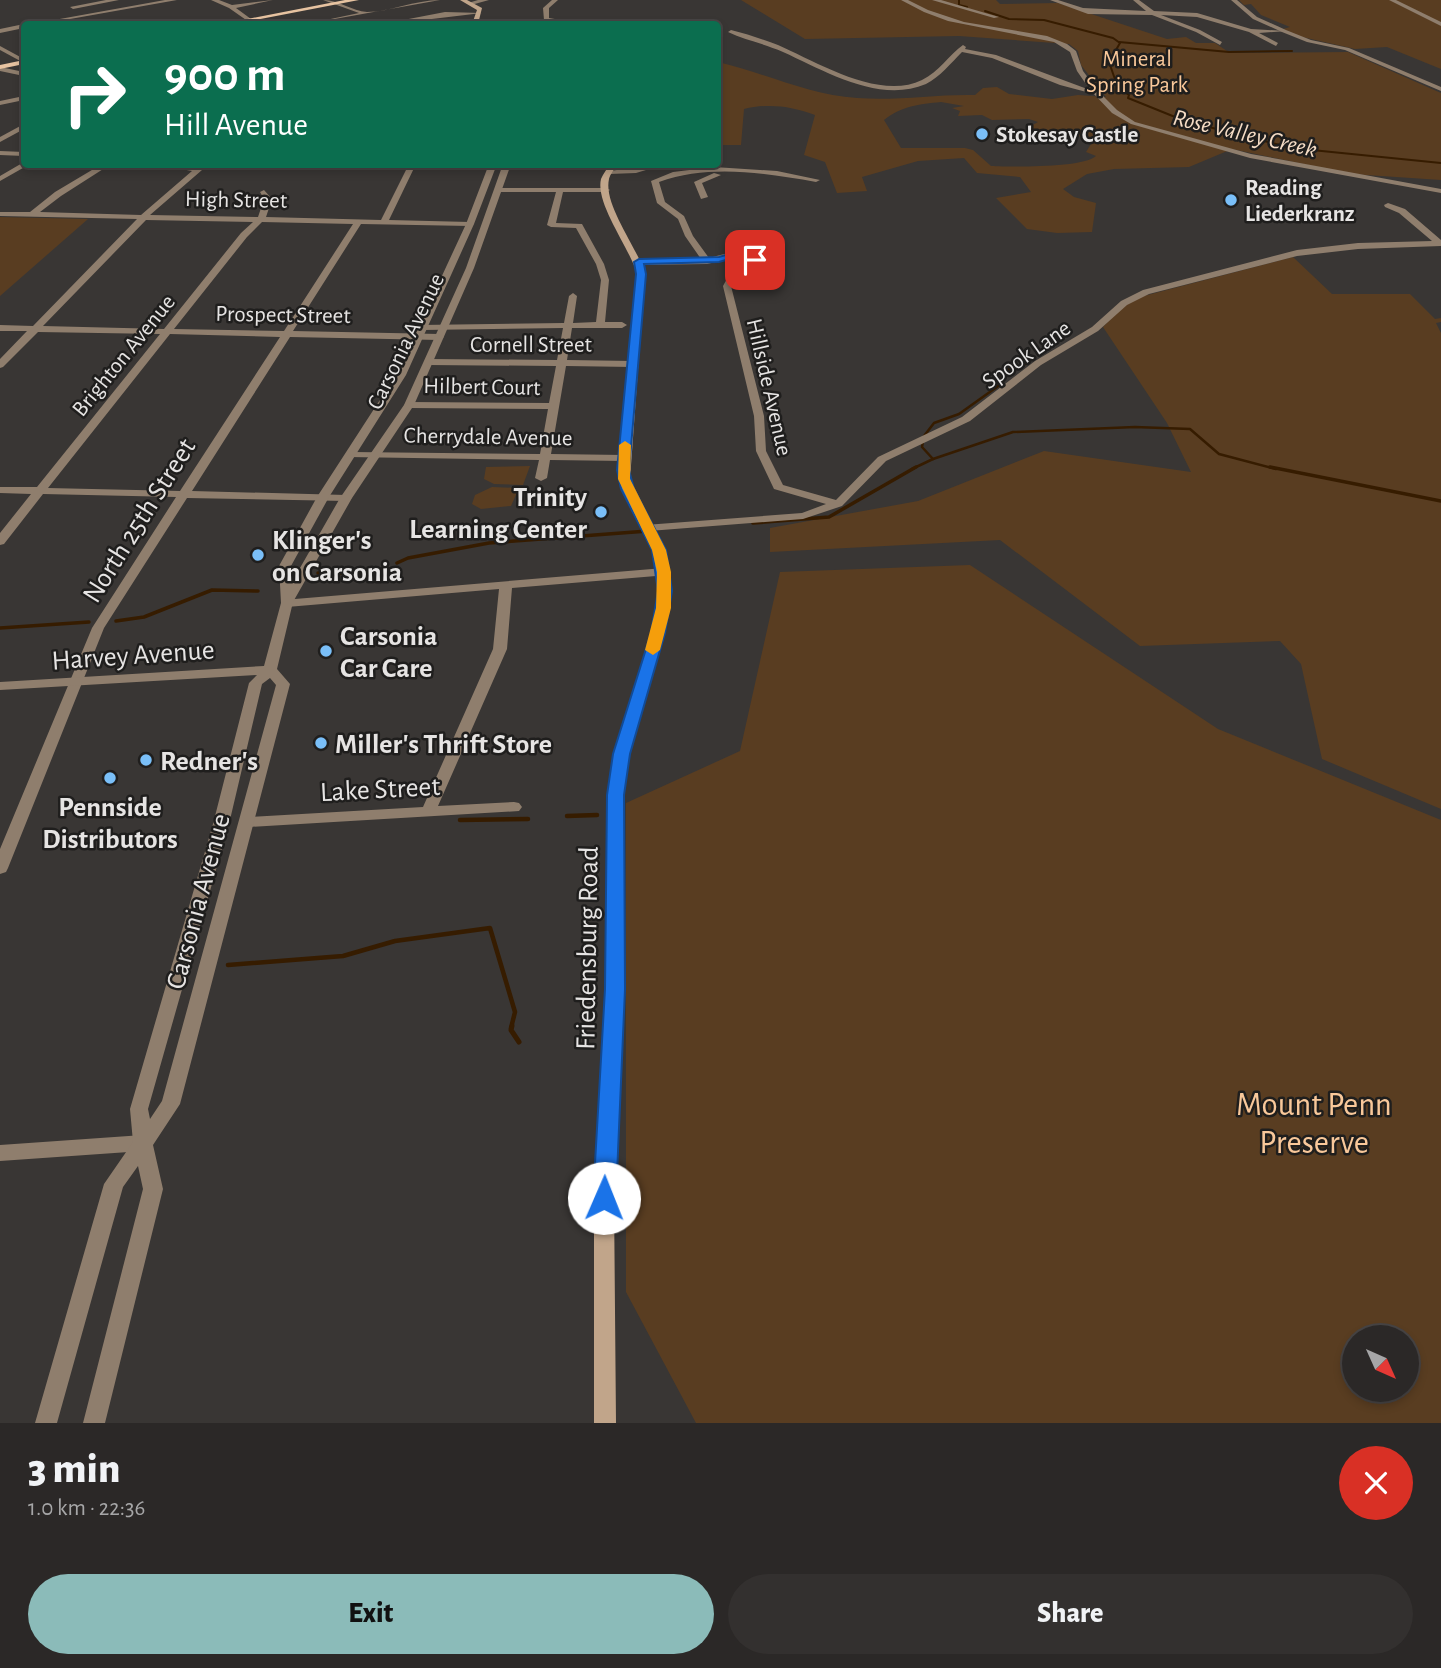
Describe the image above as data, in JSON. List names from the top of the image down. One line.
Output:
{"streets":{"main road":["Friedensburg Road"],"street":["High Street","Prospect Street","Carsonia Avenue","Cornell Street","Spook Lane","Brighton Avenue","Hilbert Court","Hillside Avenue","Cherrydale Avenue","North 25th Street","Harvey Avenue","Lake Street"]},"crossings":[["High Street","Carsonia Avenue"],["High Street","Brighton Avenue"],["High Street","North 25th Street"],["Prospect Street","Carsonia Avenue"],["Prospect Street","Brighton Avenue"],["Prospect Street","North 25th Street"],["Carsonia Avenue","Cornell Street"],["Carsonia Avenue","Hilbert Court"],["Carsonia Avenue","Cherrydale Avenue"],["Carsonia Avenue","Harvey Avenue"],["Carsonia Avenue","Lake Street"],["Cornell Street","Friedensburg Road"],["Spook Lane","Hillside Avenue"],["Spook Lane","Friedensburg Road"],["Cherrydale Avenue","Friedensburg Road"],["North 25th Street","Harvey Avenue"]],"water":["Rose Valley Creek"],"parks":["Mineral Spring Park","Mount Penn Preserve"],"places":["Stokesay Castle","Reading Liederkranz","Trinity Learning Center","Klinger's on Carsonia","Carsonia Car Care","Miller's Thrift Store","Redner's","Pennside Distributors"],"north":"bottom right","page":{"turn":["900 m","Hill Avenue"],"heading":["3 min","1.0 km · 22:36"],"buttons":["Exit","Share"]}}
